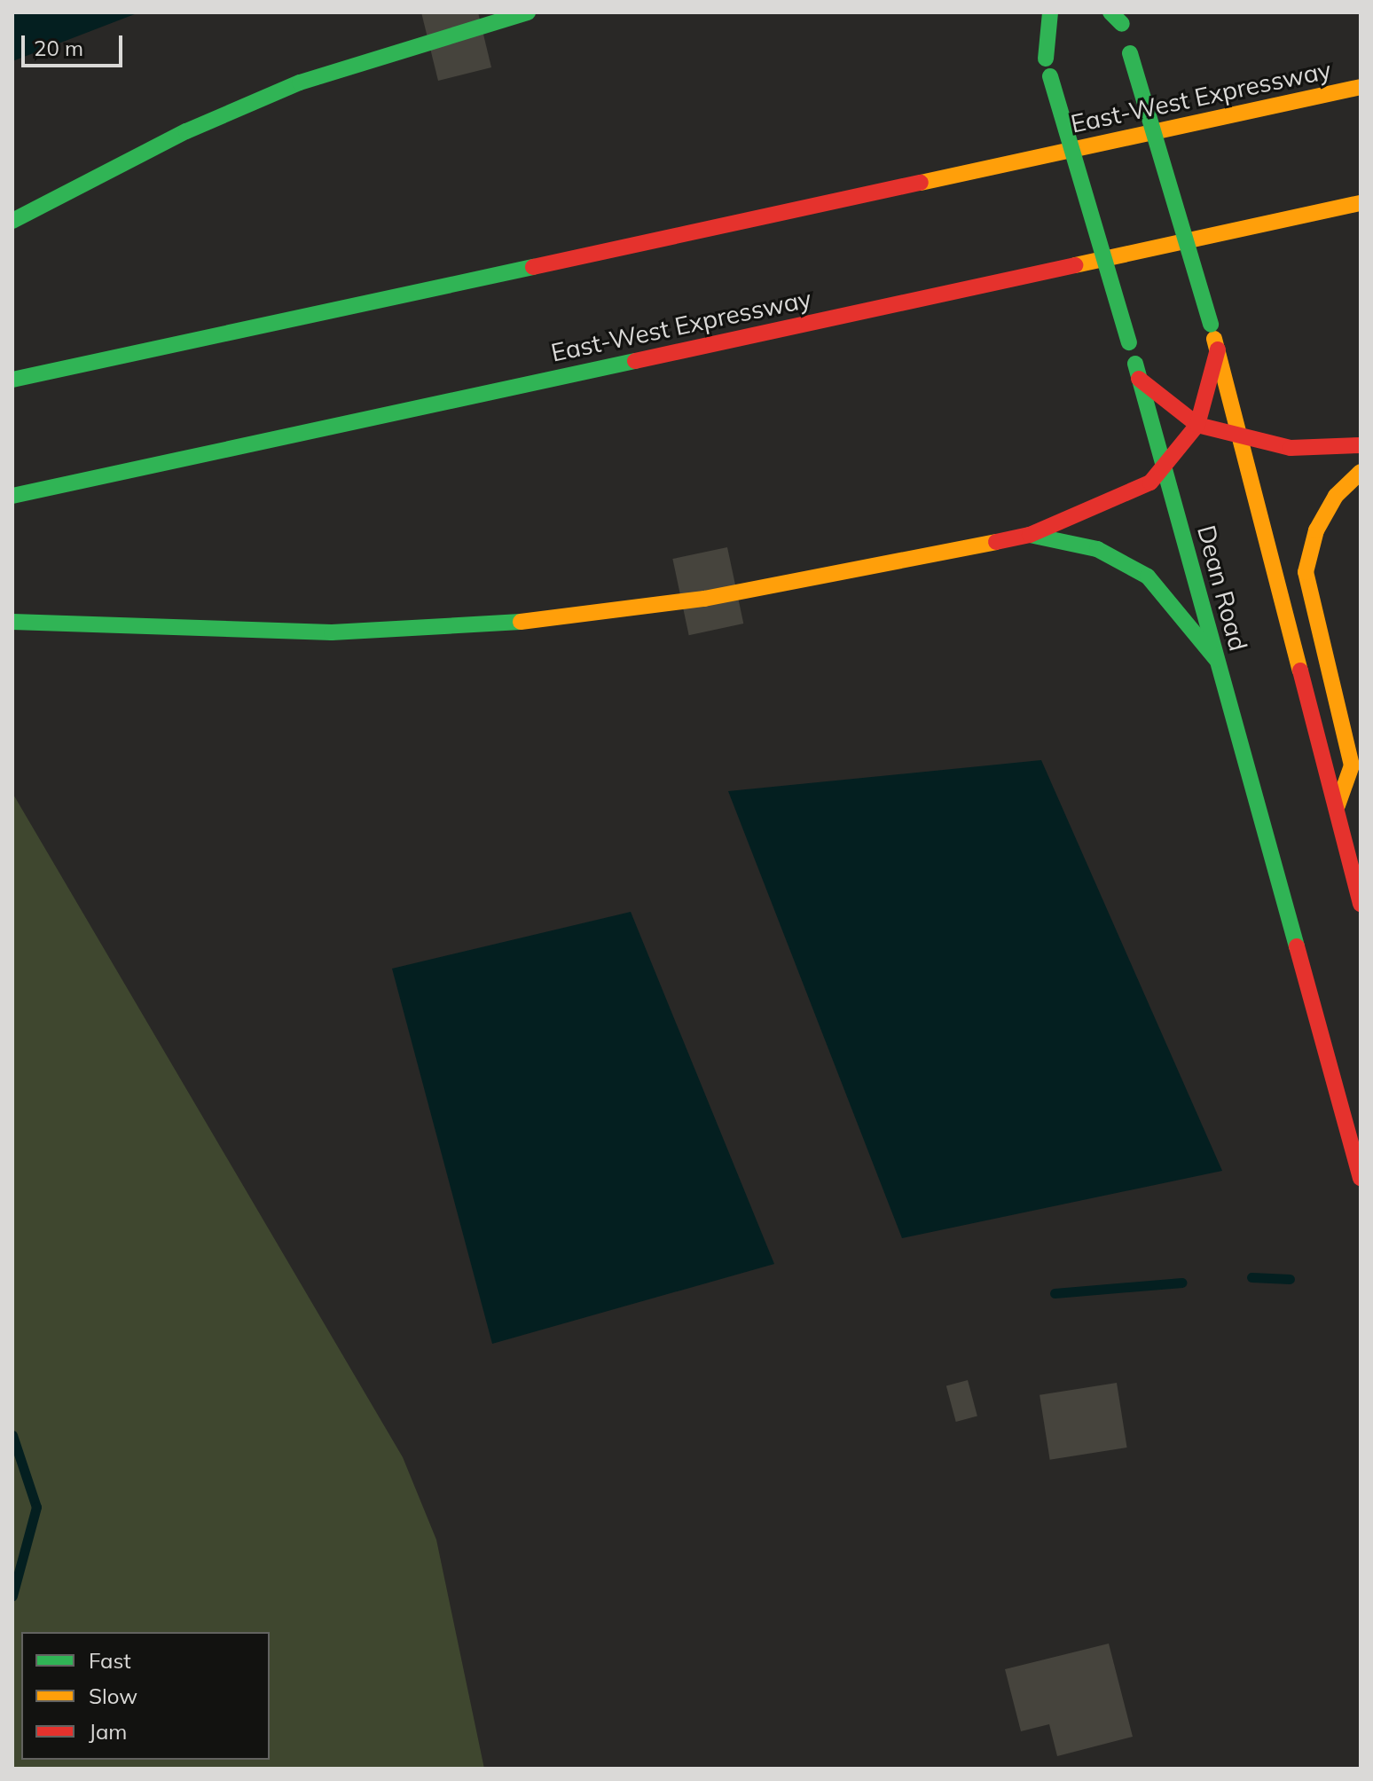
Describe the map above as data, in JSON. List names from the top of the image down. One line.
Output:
{"streets":{"main road":["East-West Expressway","Dean Road"]},"legend":["Fast","Slow","Jam"],"scale_bar":"20 m"}
